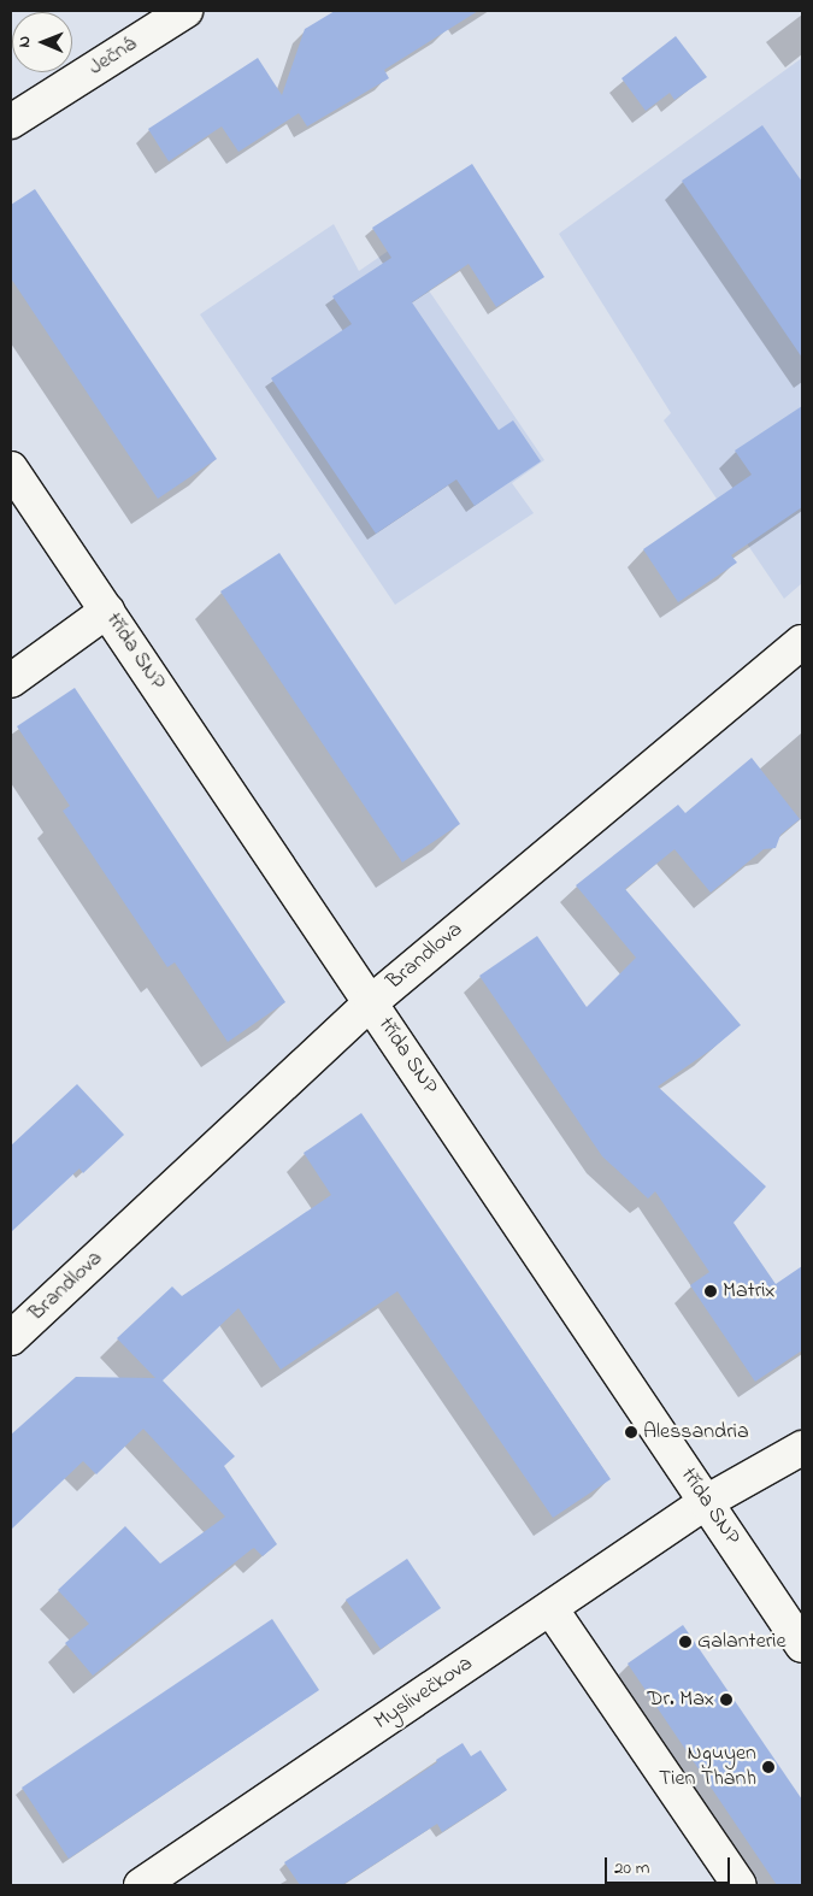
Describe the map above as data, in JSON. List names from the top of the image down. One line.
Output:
{"streets":{"street":["Ječná","třída SNP","Brandlova","Myslivečkova"]},"crossings":[["třída SNP","Brandlova"],["třída SNP","Myslivečkova"]],"places":["Matrix","Alessandria","Galanterie","Dr. Max","Nguyen Tien Thanh"],"scale_bar":"20 m","north":"left"}
